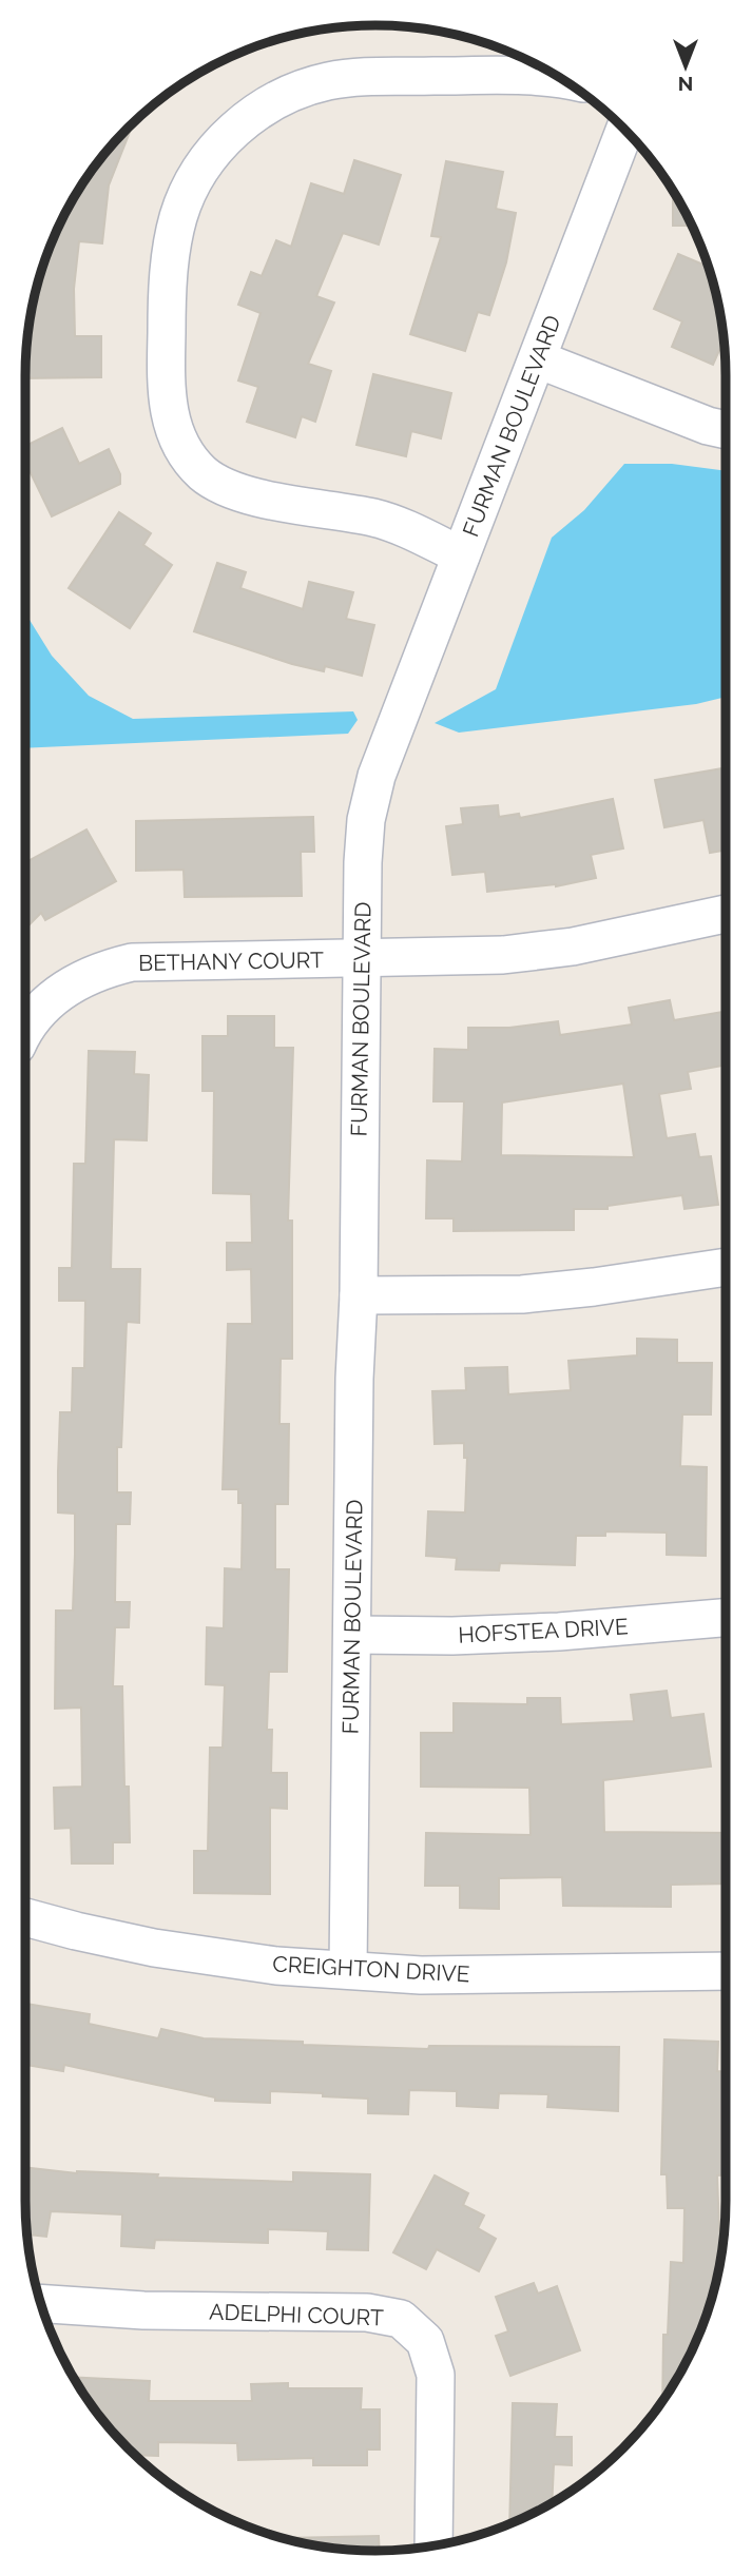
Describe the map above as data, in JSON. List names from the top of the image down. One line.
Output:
{"streets":{"street":["FURMAN BOULEVARD","BETHANY COURT","HOFSTEA DRIVE","CREIGHTON DRIVE","ADELPHI COURT"]},"crossings":[["FURMAN BOULEVARD","BETHANY COURT"],["FURMAN BOULEVARD","HOFSTEA DRIVE"],["FURMAN BOULEVARD","CREIGHTON DRIVE"]],"north":"bottom"}
